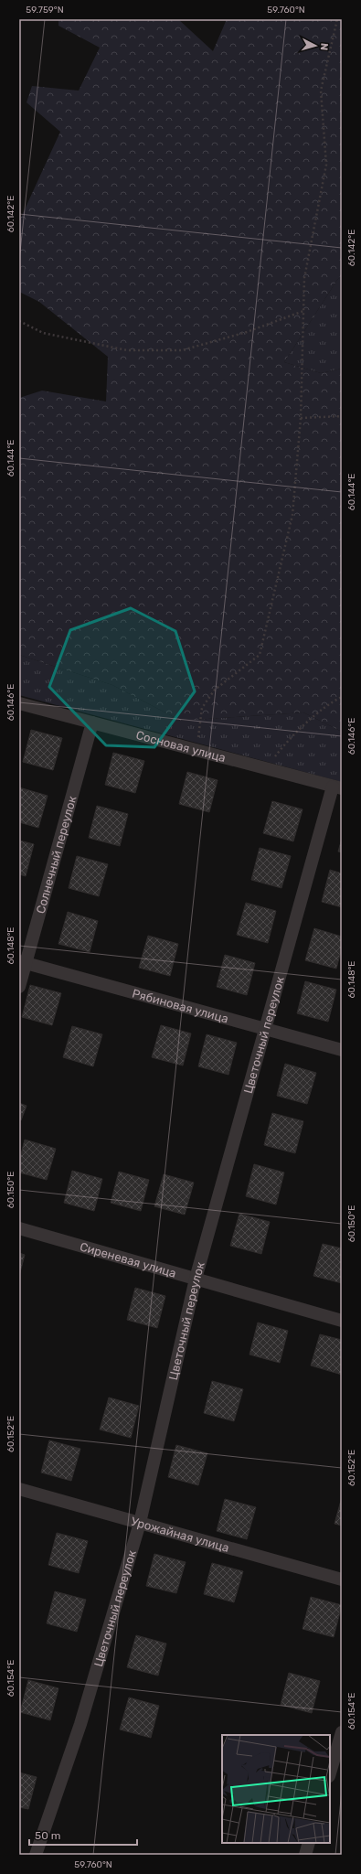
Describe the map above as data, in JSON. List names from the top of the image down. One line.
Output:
{"streets":{"street":["Сосновая улица","Солнечный переулок","Рябиновая улица","Цветочный переулок","Сиреневая улица","Урожайная улица"]},"crossings":[["Сосновая улица","Солнечный переулок"],["Сосновая улица","Цветочный переулок"],["Солнечный переулок","Рябиновая улица"],["Рябиновая улица","Цветочный переулок"],["Цветочный переулок","Сиреневая улица"],["Цветочный переулок","Урожайная улица"]],"scale_bar":"50 m","north":"right","coordinates":["59.759°N","59.760°N","60.142°E","60.144°E","60.146°E","60.148°E","60.150°E","60.152°E","60.154°E"]}
